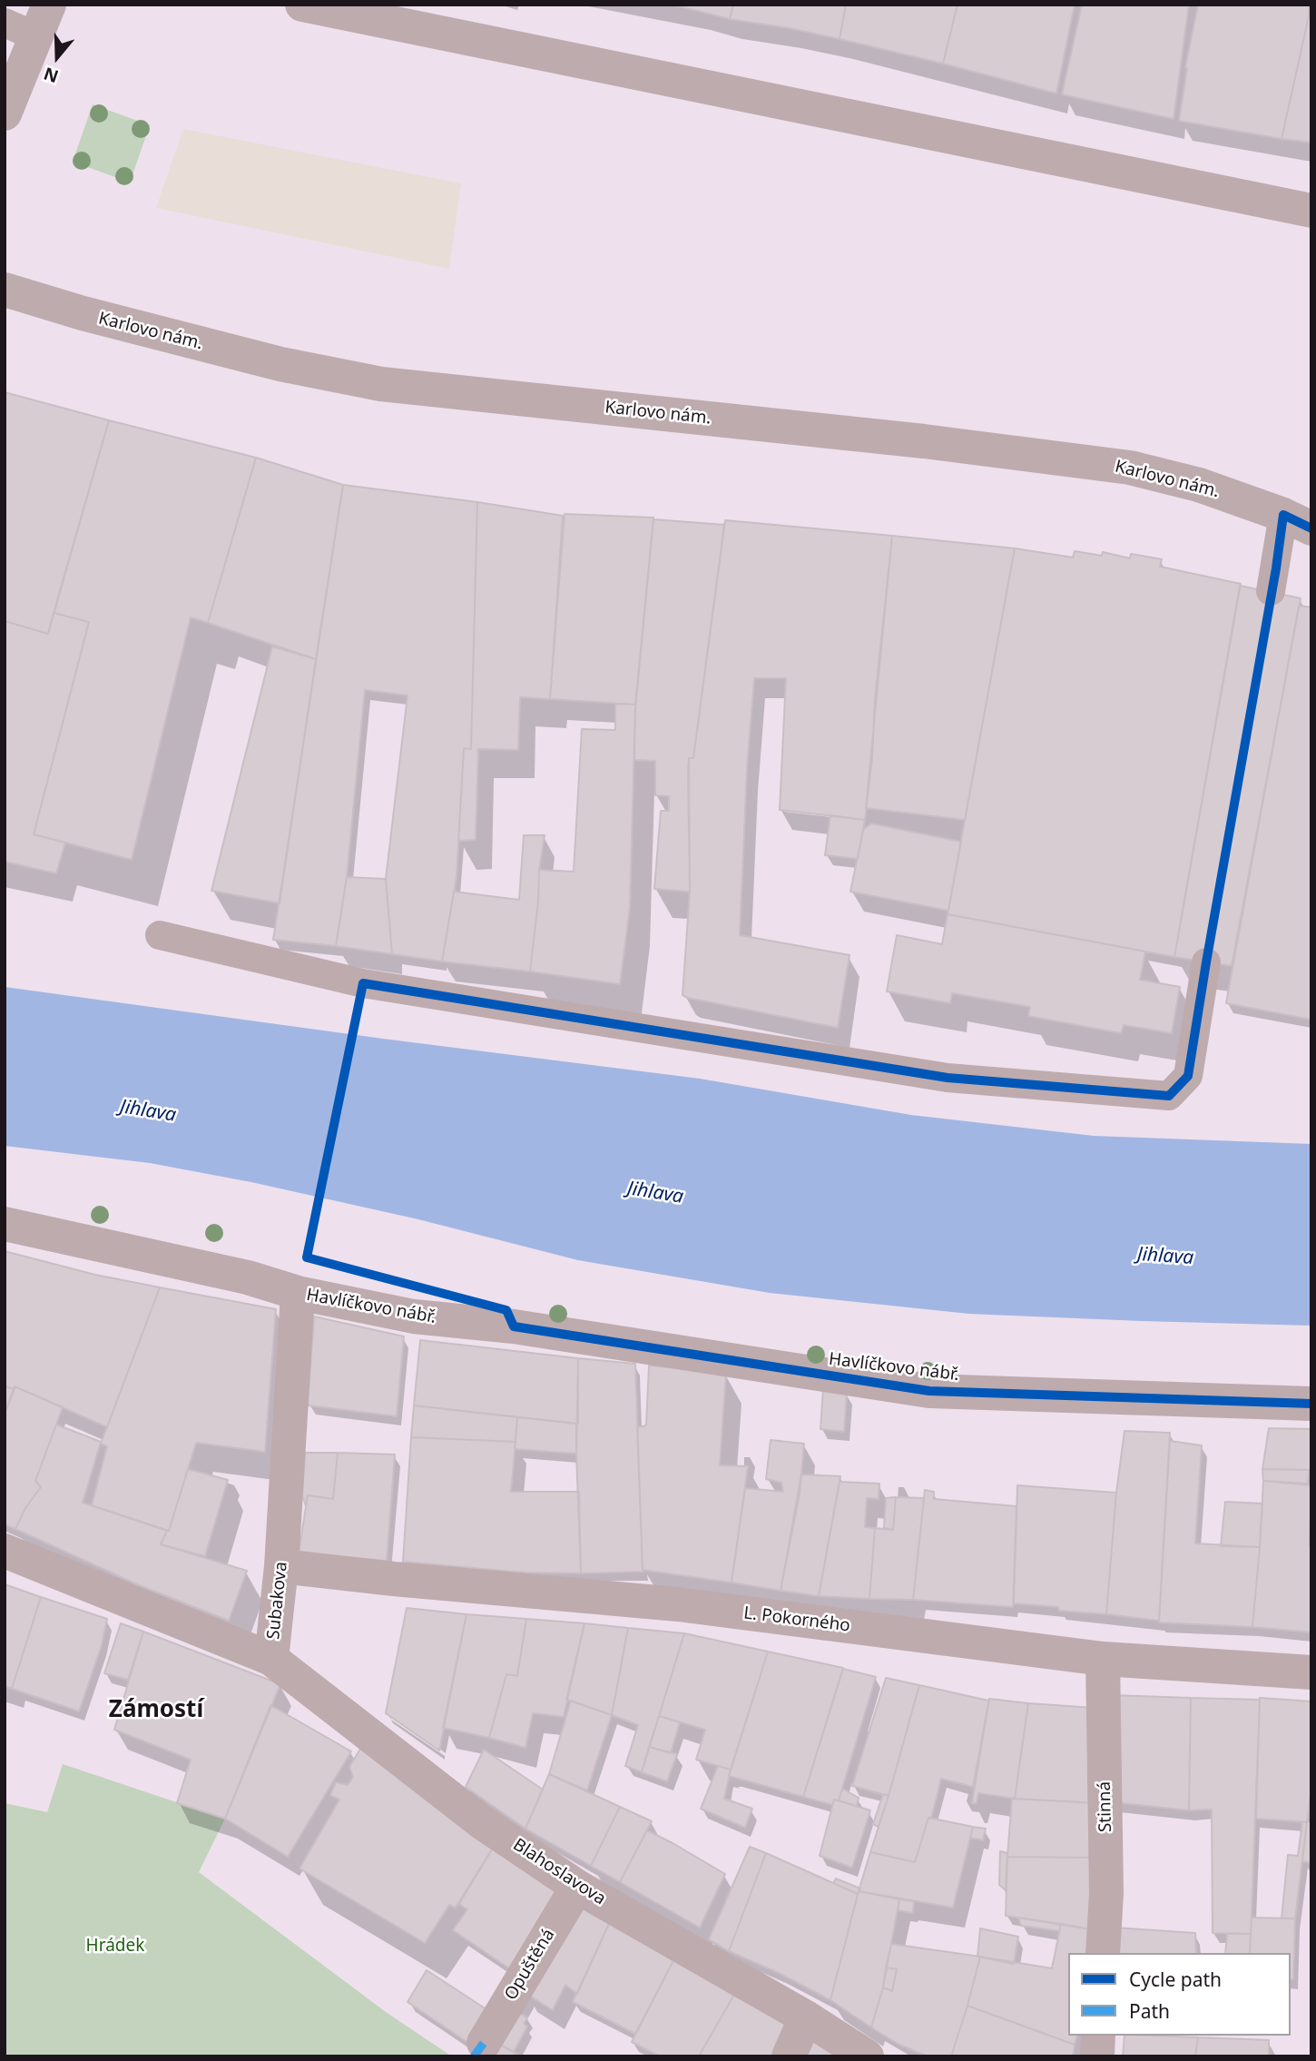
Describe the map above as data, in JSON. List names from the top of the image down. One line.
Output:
{"streets":{"street":["Karlovo nám.","Havlíčkovo nábř.","Subakova","L. Pokorného","Stinná","Blahoslavova","Opuštěná"]},"crossings":[["Havlíčkovo nábř.","Subakova"],["Subakova","L. Pokorného"],["Subakova","Blahoslavova"],["L. Pokorného","Stinná"],["Blahoslavova","Opuštěná"]],"districts":["Zámostí"],"water":["Jihlava"],"parks":["Hrádek"],"legend":["Cycle path","Path"],"north":"bottom"}
